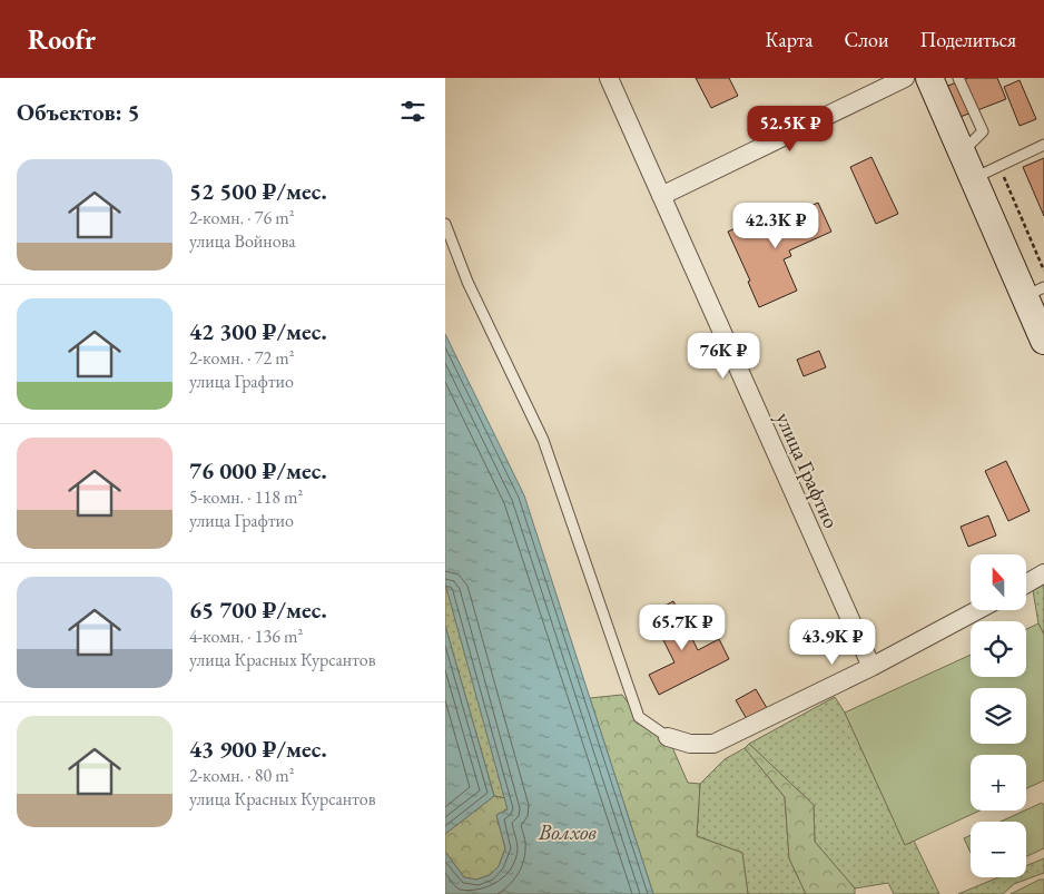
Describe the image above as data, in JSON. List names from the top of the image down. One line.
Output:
{"streets":{"street":["улица Графтио"]},"water":["Волхов"],"north":"top","page":{"header":"Roofr","nav":["Карта","Слои","Поделиться"],"heading":"Объектов: 5","price":["52.5K ₽","42.3K ₽","76K ₽","65.7K ₽","43.9K ₽"],"list":[{"name":"52 500 ₽/мес.","note":"2-комн. · 76 m² · улица Войнова"},{"name":"42 300 ₽/мес.","note":"2-комн. · 72 m² · улица Графтио"},{"name":"76 000 ₽/мес.","note":"5-комн. · 118 m² · улица Графтио"},{"name":"65 700 ₽/мес.","note":"4-комн. · 136 m² · улица Красных Курсантов"},{"name":"43 900 ₽/мес.","note":"2-комн. · 80 m² · улица Красных Курсантов"}],"map_buttons":["+","−"]}}
